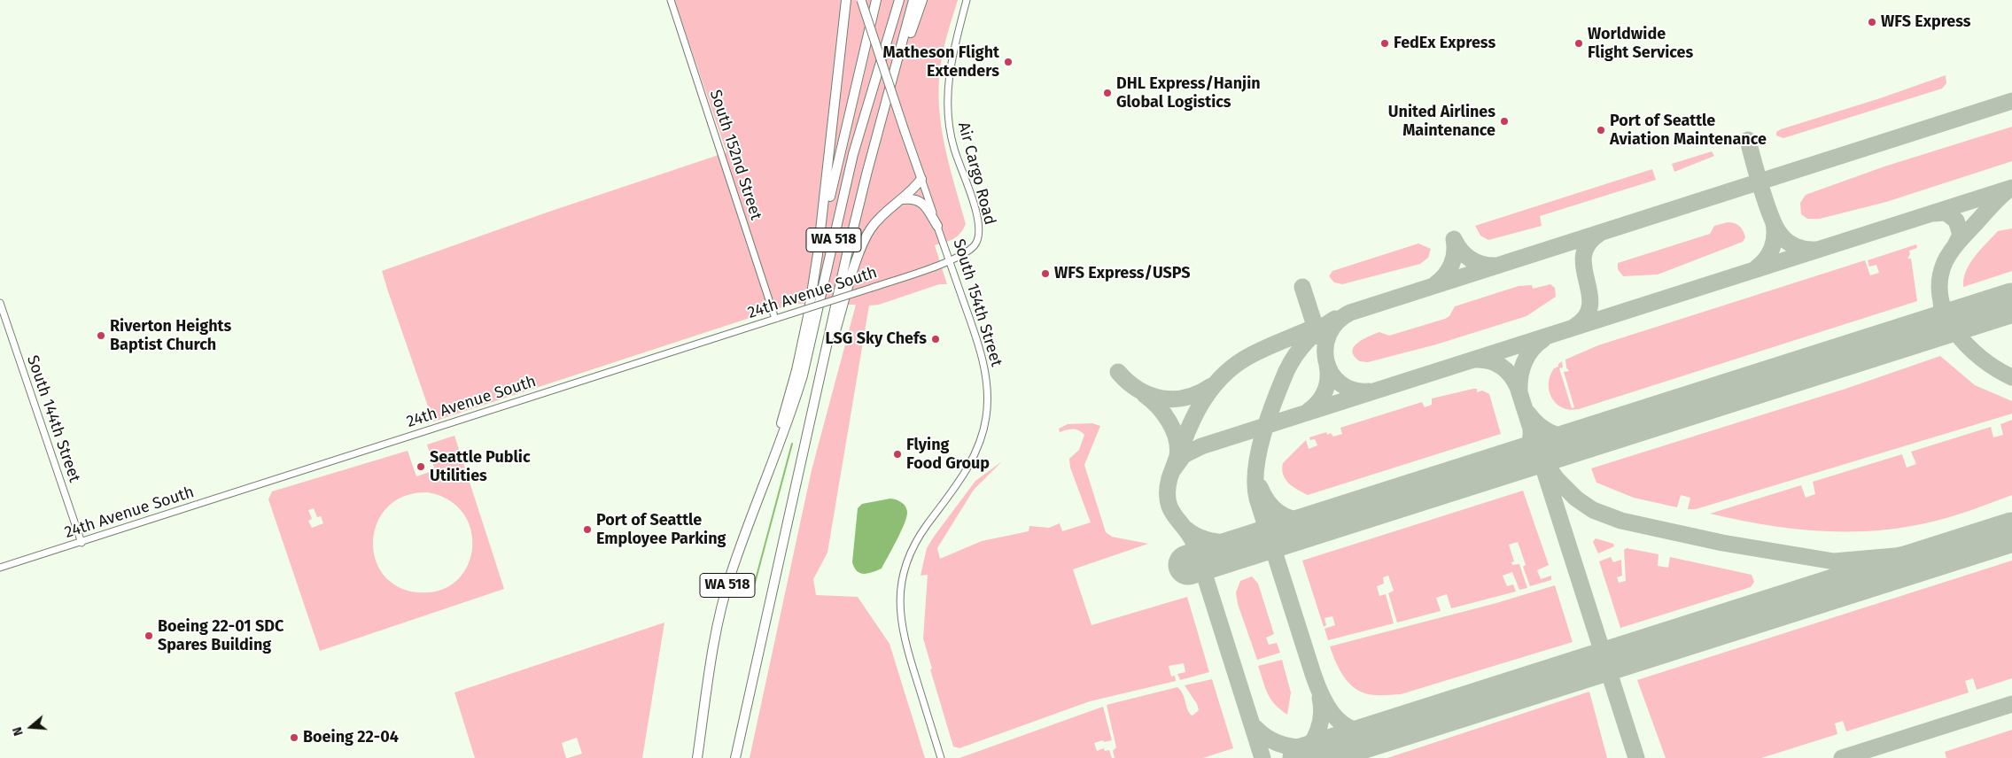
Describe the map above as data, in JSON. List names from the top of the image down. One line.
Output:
{"streets":{"highway":["WA 518"],"main road":["South 154th Street"],"street":["South 152nd Street","Air Cargo Road","24th Avenue South","South 144th Street"]},"crossings":[["South 152nd Street","24th Avenue South"],["Air Cargo Road","24th Avenue South"],["Air Cargo Road","South 154th Street"],["24th Avenue South","South 154th Street"],["24th Avenue South","South 144th Street"]],"places":["WFS Express","FedEx Express","Worldwide Flight Services","Matheson Flight Extenders","DHL Express/Hanjin Global Logistics","United Airlines Maintenance","Port of Seattle Aviation Maintenance","WFS Express/USPS","Riverton Heights Baptist Church","LSG Sky Chefs","Flying Food Group","Seattle Public Utilities","Port of Seattle Employee Parking","Boeing 22-01 SDC Spares Building","Boeing 22-04"],"north":"left"}
